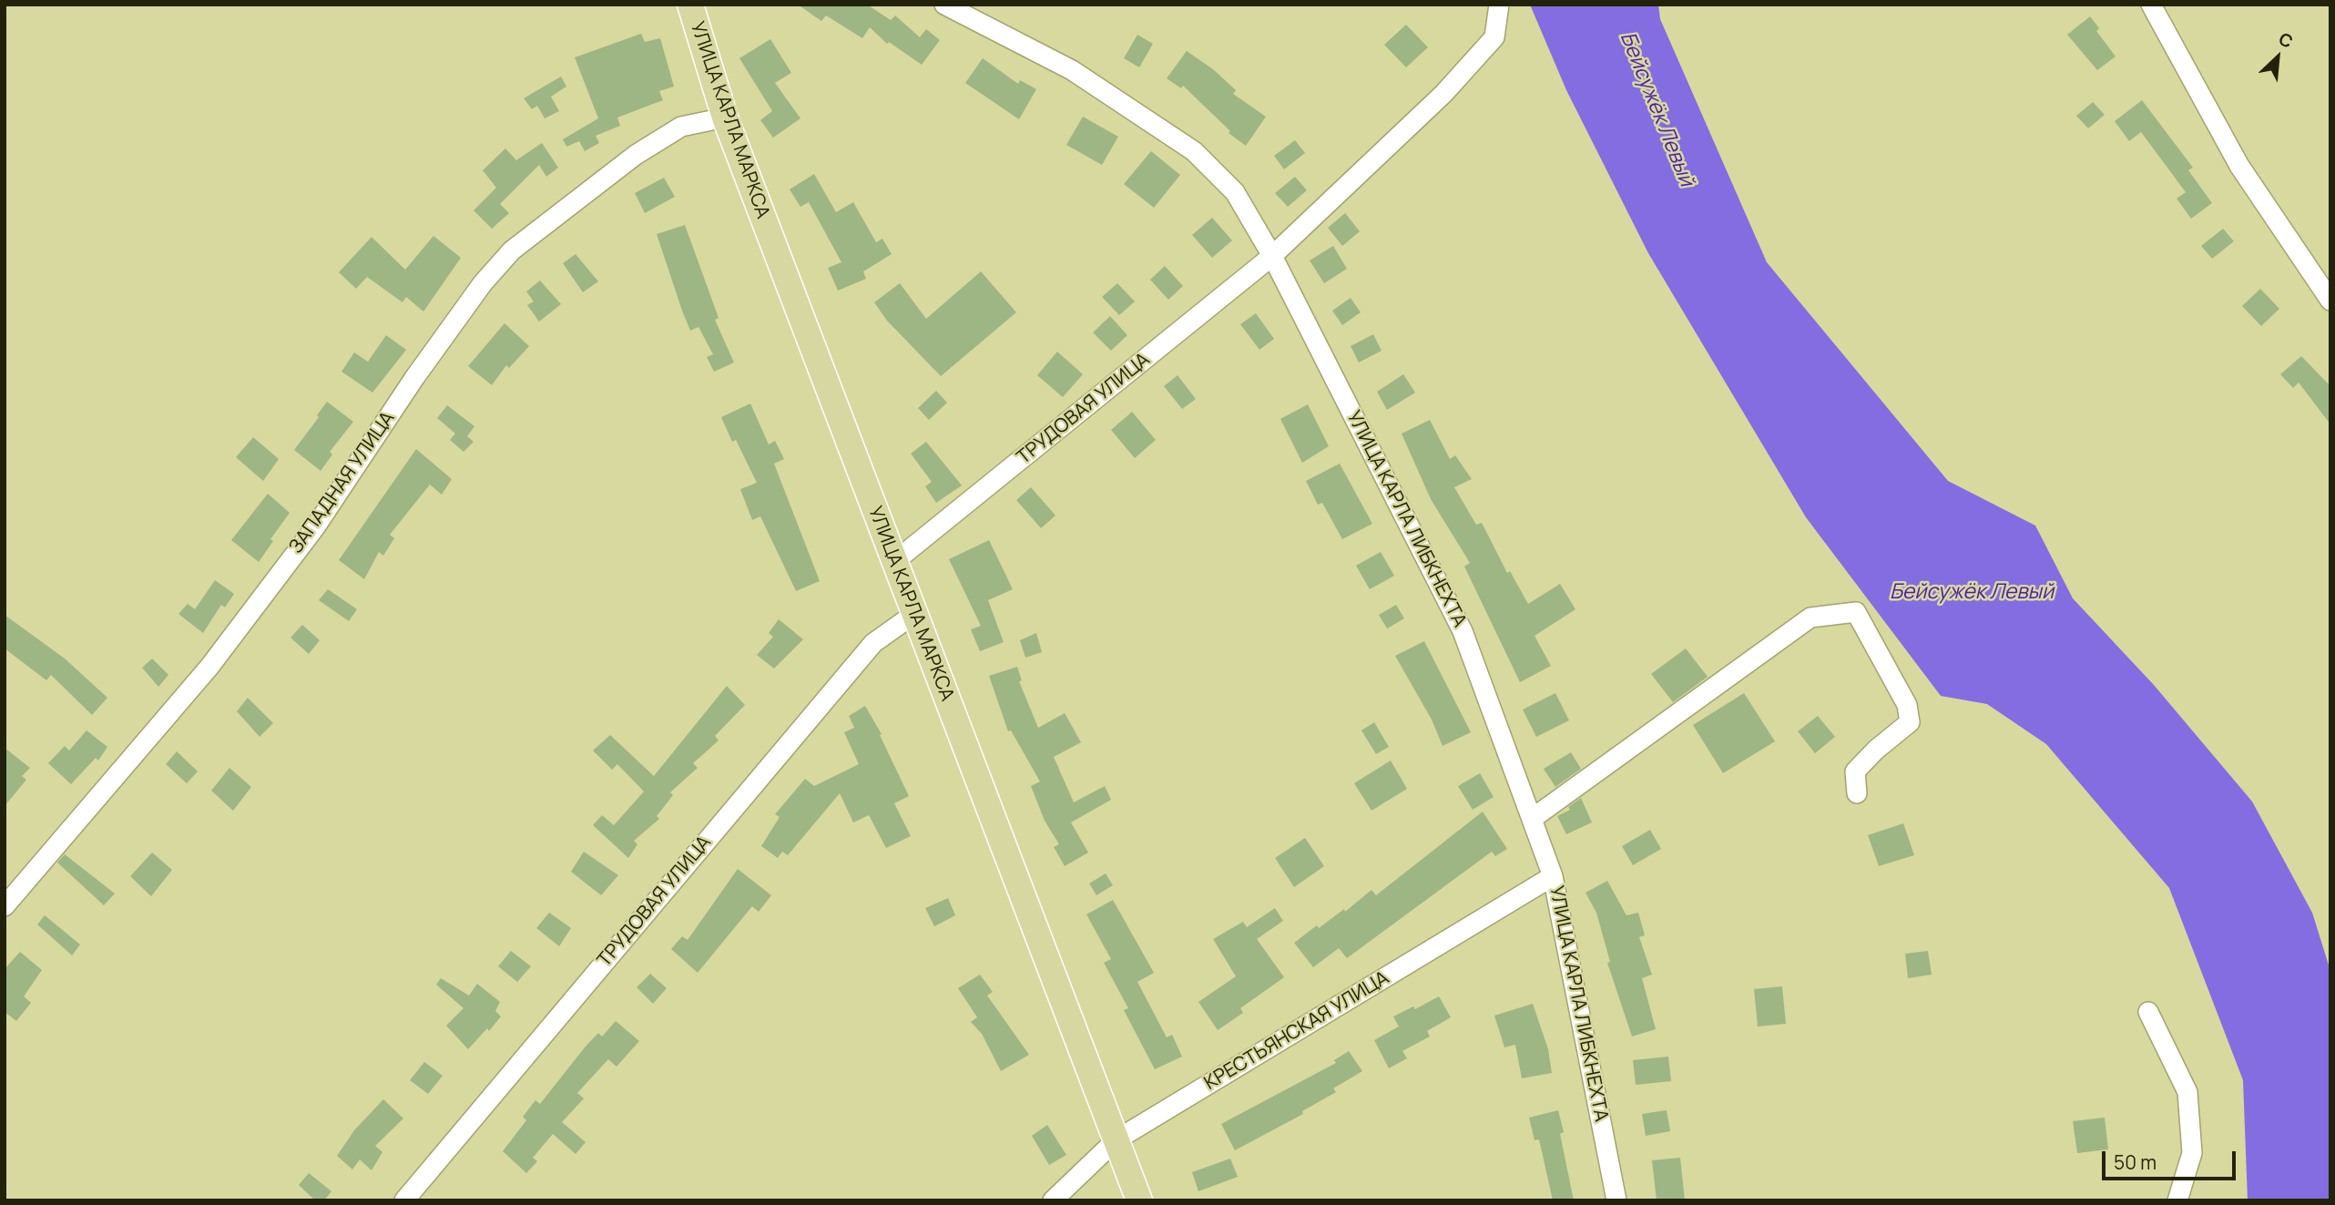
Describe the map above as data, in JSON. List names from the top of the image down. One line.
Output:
{"streets":{"main road":["УЛИЦА КАРЛА МАРКСА"],"street":["ТРУДОВАЯ УЛИЦА","ЗАПАДНАЯ УЛИЦА","УЛИЦА КАРЛА ЛИБКНЕХТА","КРЕСТЬЯНСКАЯ УЛИЦА"]},"crossings":[["УЛИЦА КАРЛА МАРКСА","ТРУДОВАЯ УЛИЦА"],["УЛИЦА КАРЛА МАРКСА","ЗАПАДНАЯ УЛИЦА"],["УЛИЦА КАРЛА МАРКСА","КРЕСТЬЯНСКАЯ УЛИЦА"],["ТРУДОВАЯ УЛИЦА","УЛИЦА КАРЛА ЛИБКНЕХТА"],["УЛИЦА КАРЛА ЛИБКНЕХТА","КРЕСТЬЯНСКАЯ УЛИЦА"]],"water":["Бейсужёк Левый"],"scale_bar":"50 m","north":"top right"}
